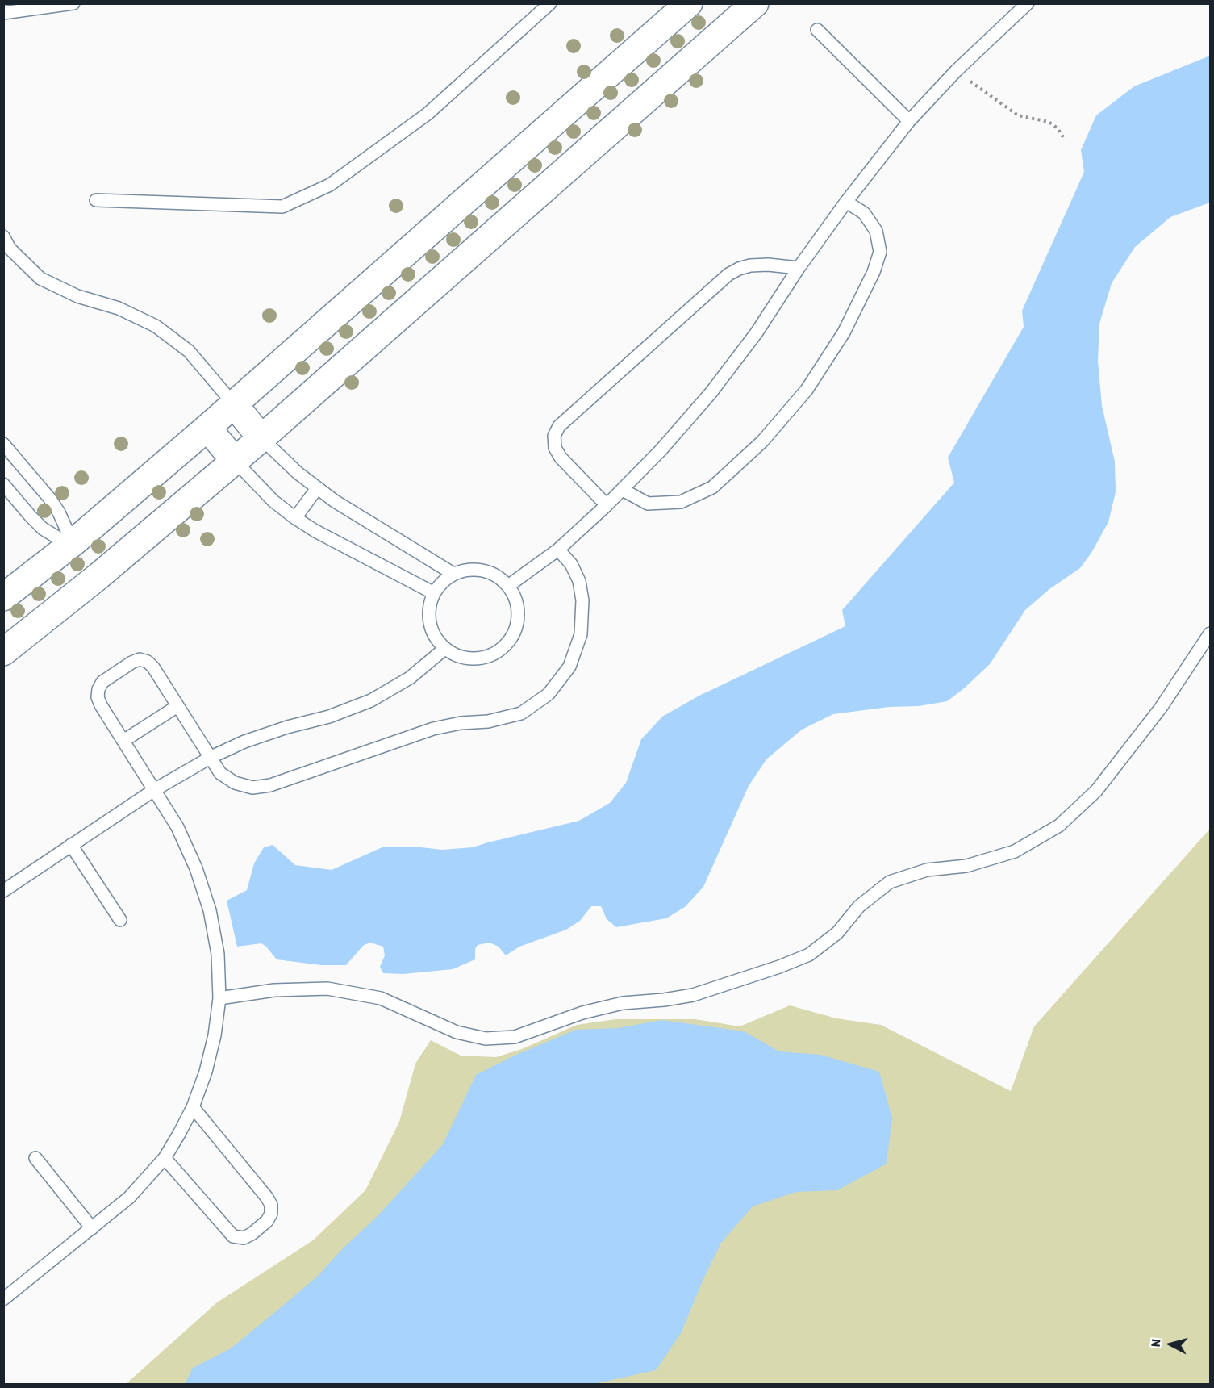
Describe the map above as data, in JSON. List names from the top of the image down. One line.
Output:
{"north":"left"}
